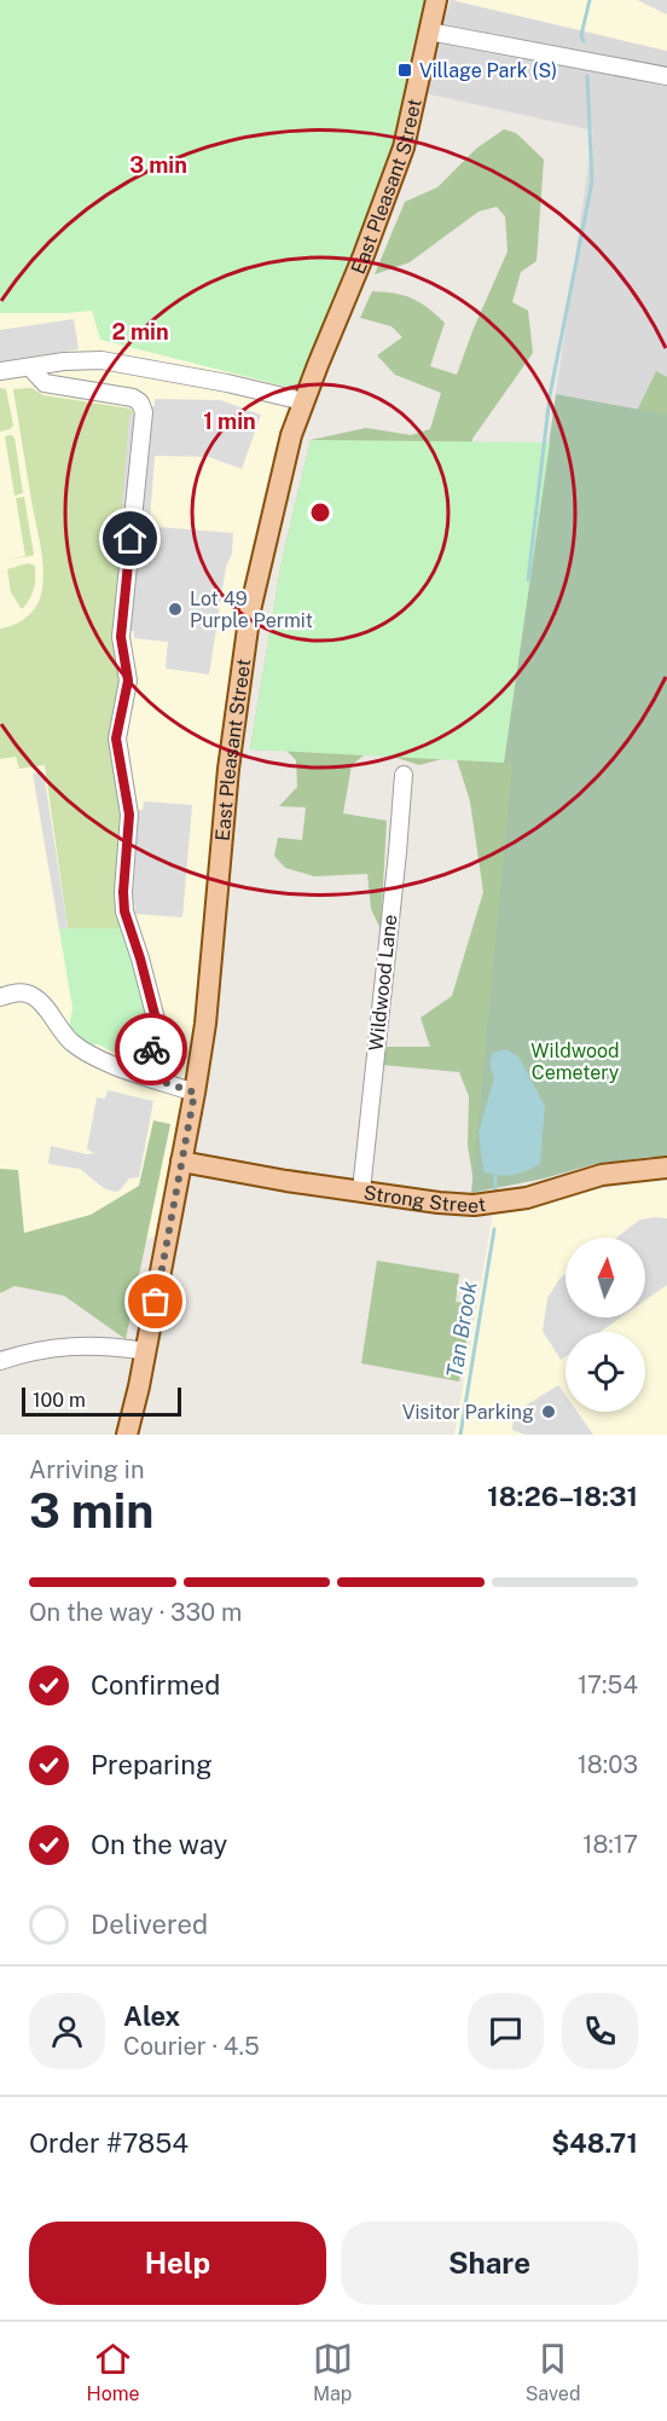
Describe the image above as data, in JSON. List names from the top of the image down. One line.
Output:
{"streets":{"main road":["East Pleasant Street","Strong Street"],"street":["Wildwood Lane"]},"crossings":[["East Pleasant Street","Strong Street"],["Wildwood Lane","Strong Street"]],"water":["Tan Brook"],"parks":["Wildwood Cemetery"],"places":{"transit":["Village Park (S)"],"other":["Lot 49 Purple Permit","Visitor Parking"]},"scale_bar":"100 m","north":"top","page":{"scale":"100 m","heading":["3 min","Arriving in","18:26–18:31"],"panel":["Alex","Courier · 4.5","Order #7854","$48.71"],"bar":"On the way · 330 m","list":[["Confirmed","17:54"],["Preparing","18:03"],["On the way","18:17"],"Delivered"],"buttons":["Help","Share"],"tabs":["Home","Map","Saved"]},"rings":["3 min","2 min","1 min"]}
